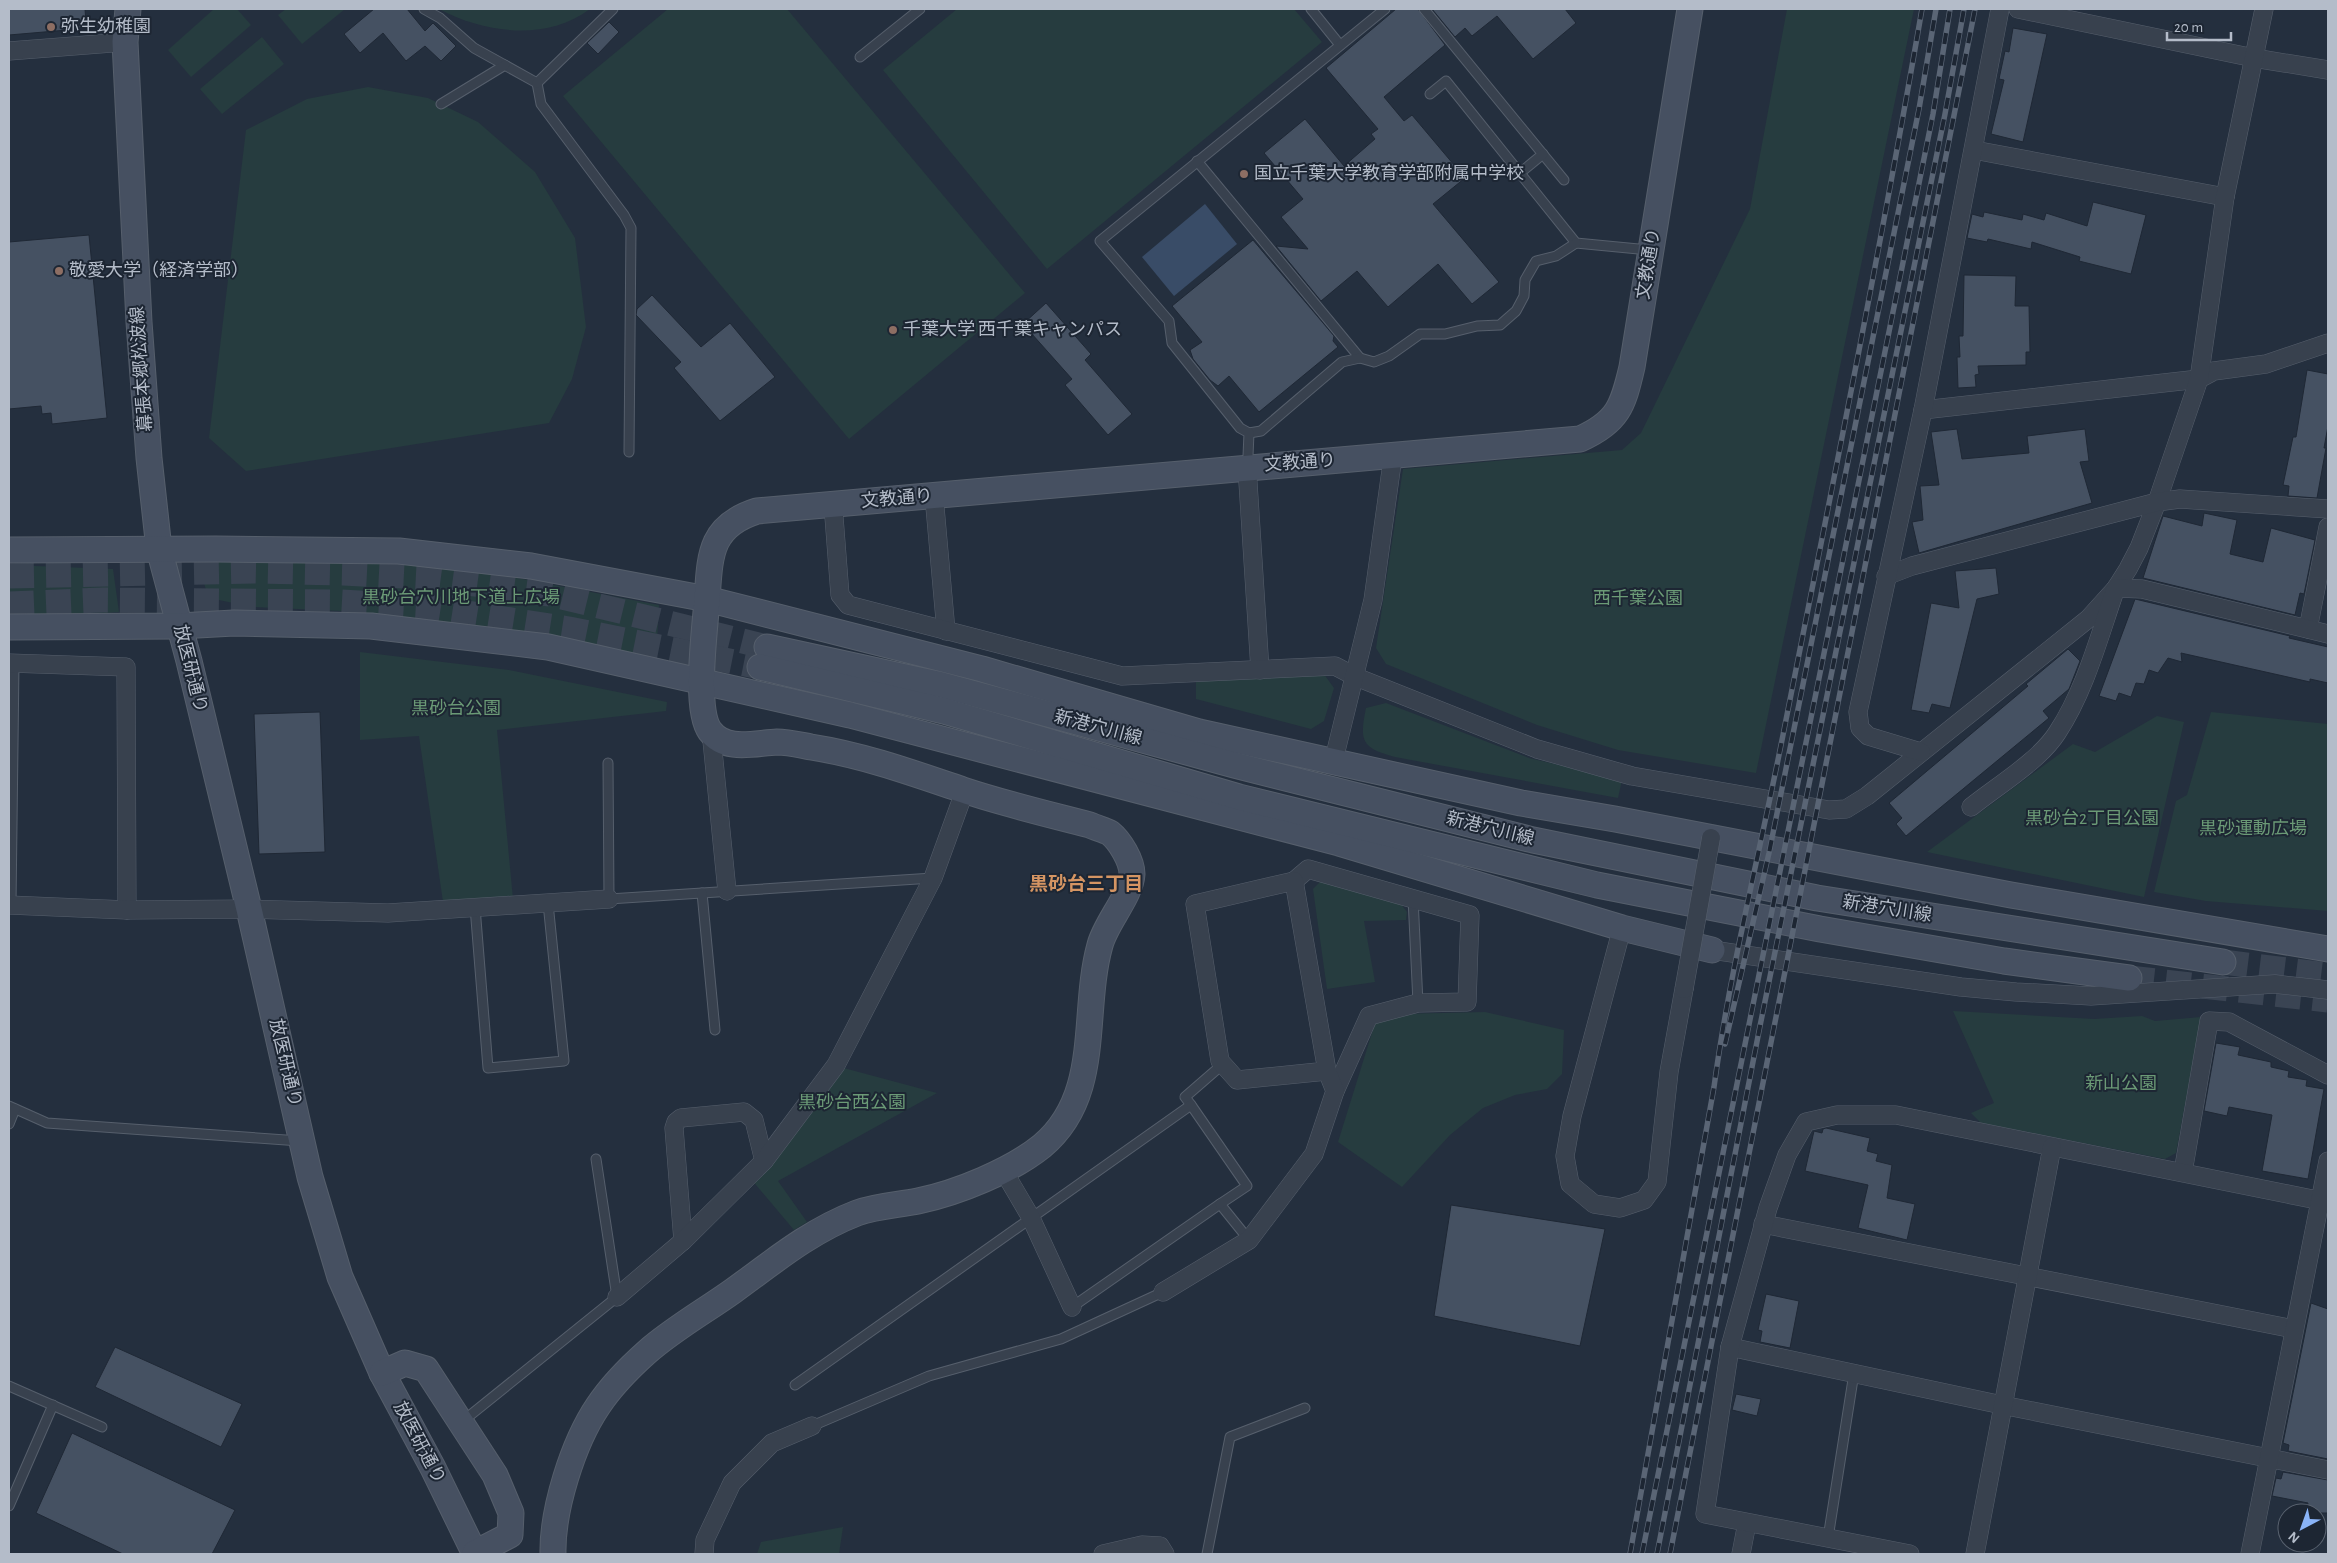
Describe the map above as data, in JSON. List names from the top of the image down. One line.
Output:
{"streets":{"street":["文教通り","幕張本郷松波線","放医研通り","新港穴川線"]},"crossings":[["幕張本郷松波線","放医研通り"]],"districts":["黒砂台三丁目"],"parks":["黒砂台穴川地下道上広場","西千葉公園","黒砂台公園","黒砂台2丁目公園","黒砂運動広場","新山公園","黒砂台西公園"],"places":["弥生幼稚園","国立千葉大学教育学部附属中学校","敬愛大学（経済学部）","千葉大学 西千葉キャンパス"],"scale_bar":"20 m","north":"bottom left"}
